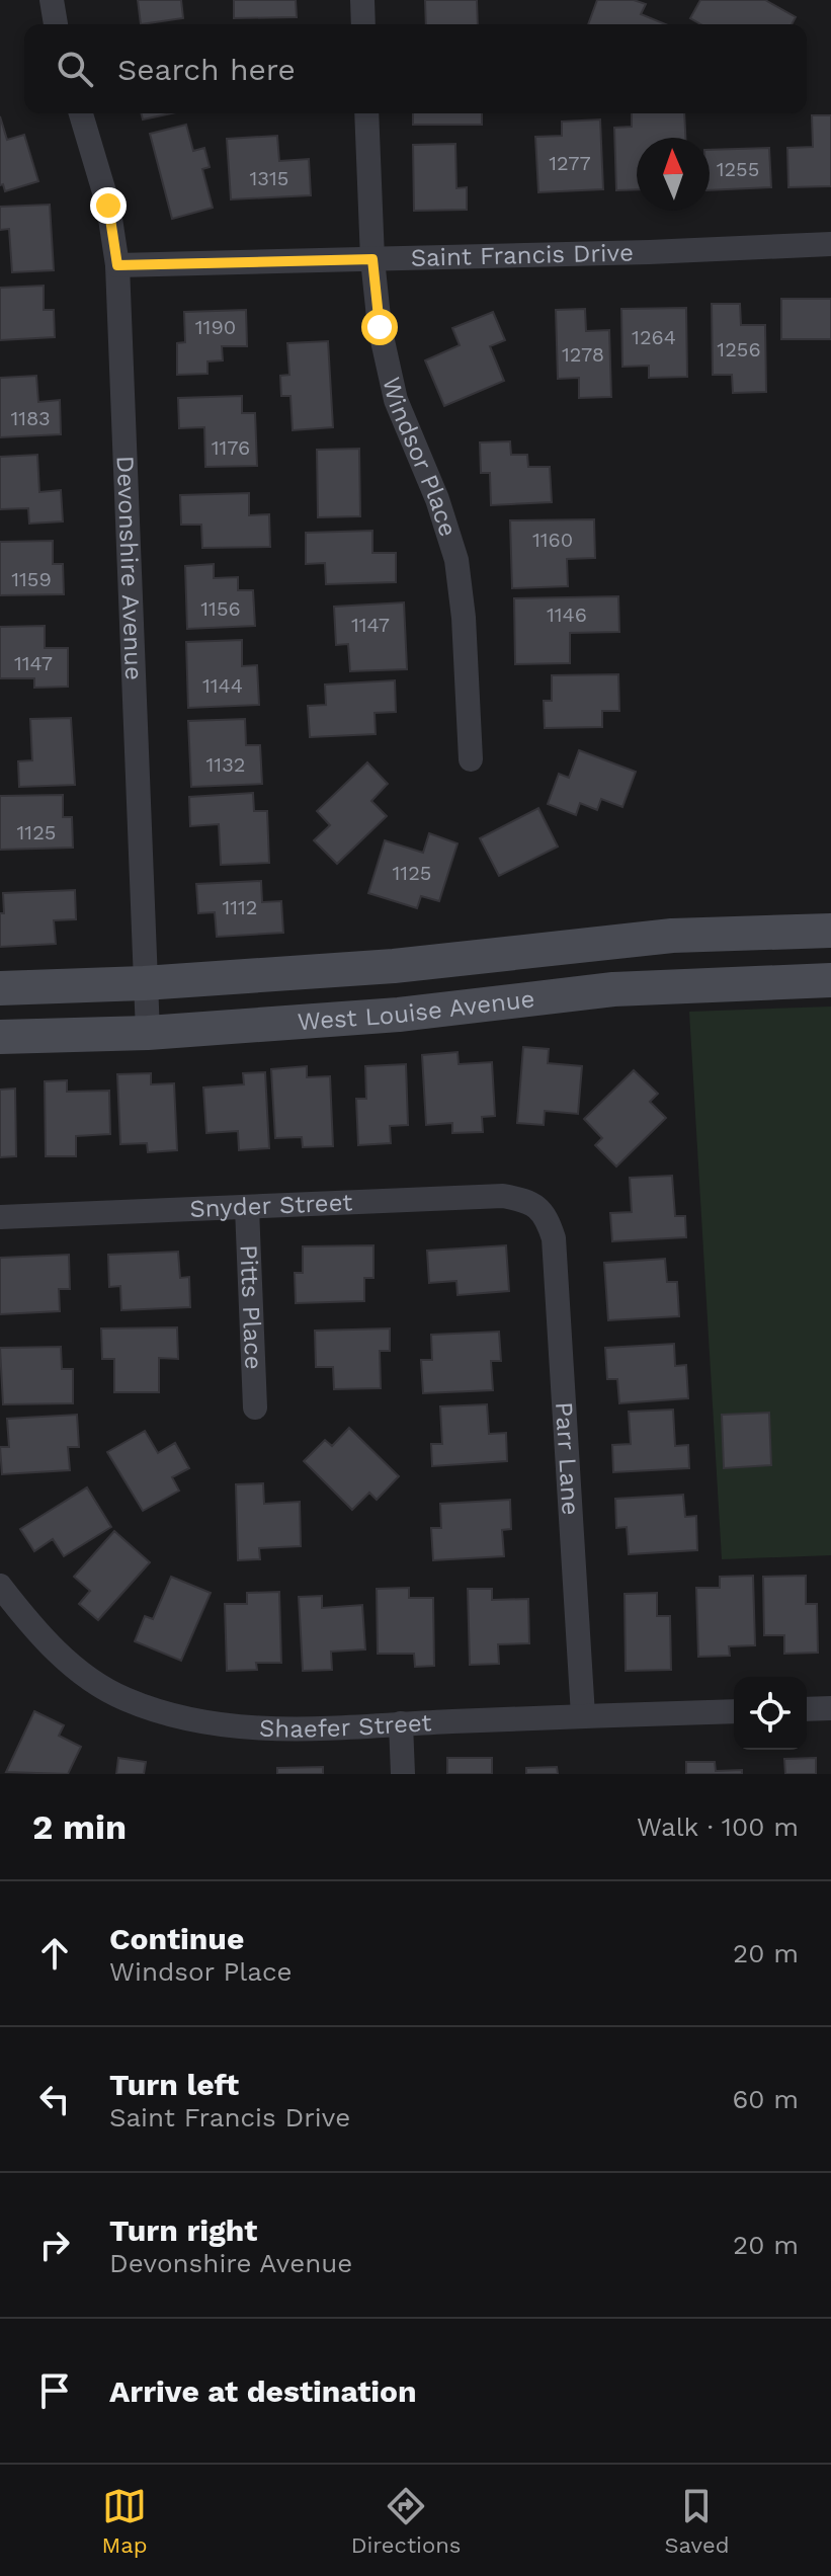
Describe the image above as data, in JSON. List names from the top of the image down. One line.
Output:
{"streets":{"main road":["West Louise Avenue"],"street":["Saint Francis Drive","Windsor Place","Devonshire Avenue","Snyder Street","Pitts Place","Parr Lane","Shaefer Street"]},"crossings":[["Saint Francis Drive","Windsor Place"],["Saint Francis Drive","Devonshire Avenue"],["Devonshire Avenue","West Louise Avenue"],["Snyder Street","Pitts Place"],["Snyder Street","Parr Lane"],["Parr Lane","Shaefer Street"]],"house_numbers":["1277","1255","1315","1190","1264","1256","1278","1183","1176","1160","1159","1156","1146","1147","1147","1144","1132","1125","1125","1112"],"north":"top","page":{"search":"Search here","heading":["2 min","Walk · 100 m"],"list":[["Continue","Windsor Place","20 m"],["Turn left","Saint Francis Drive","60 m"],["Turn right","Devonshire Avenue","20 m"],"Arrive at destination"],"nav":["Map","Directions","Saved"]}}
